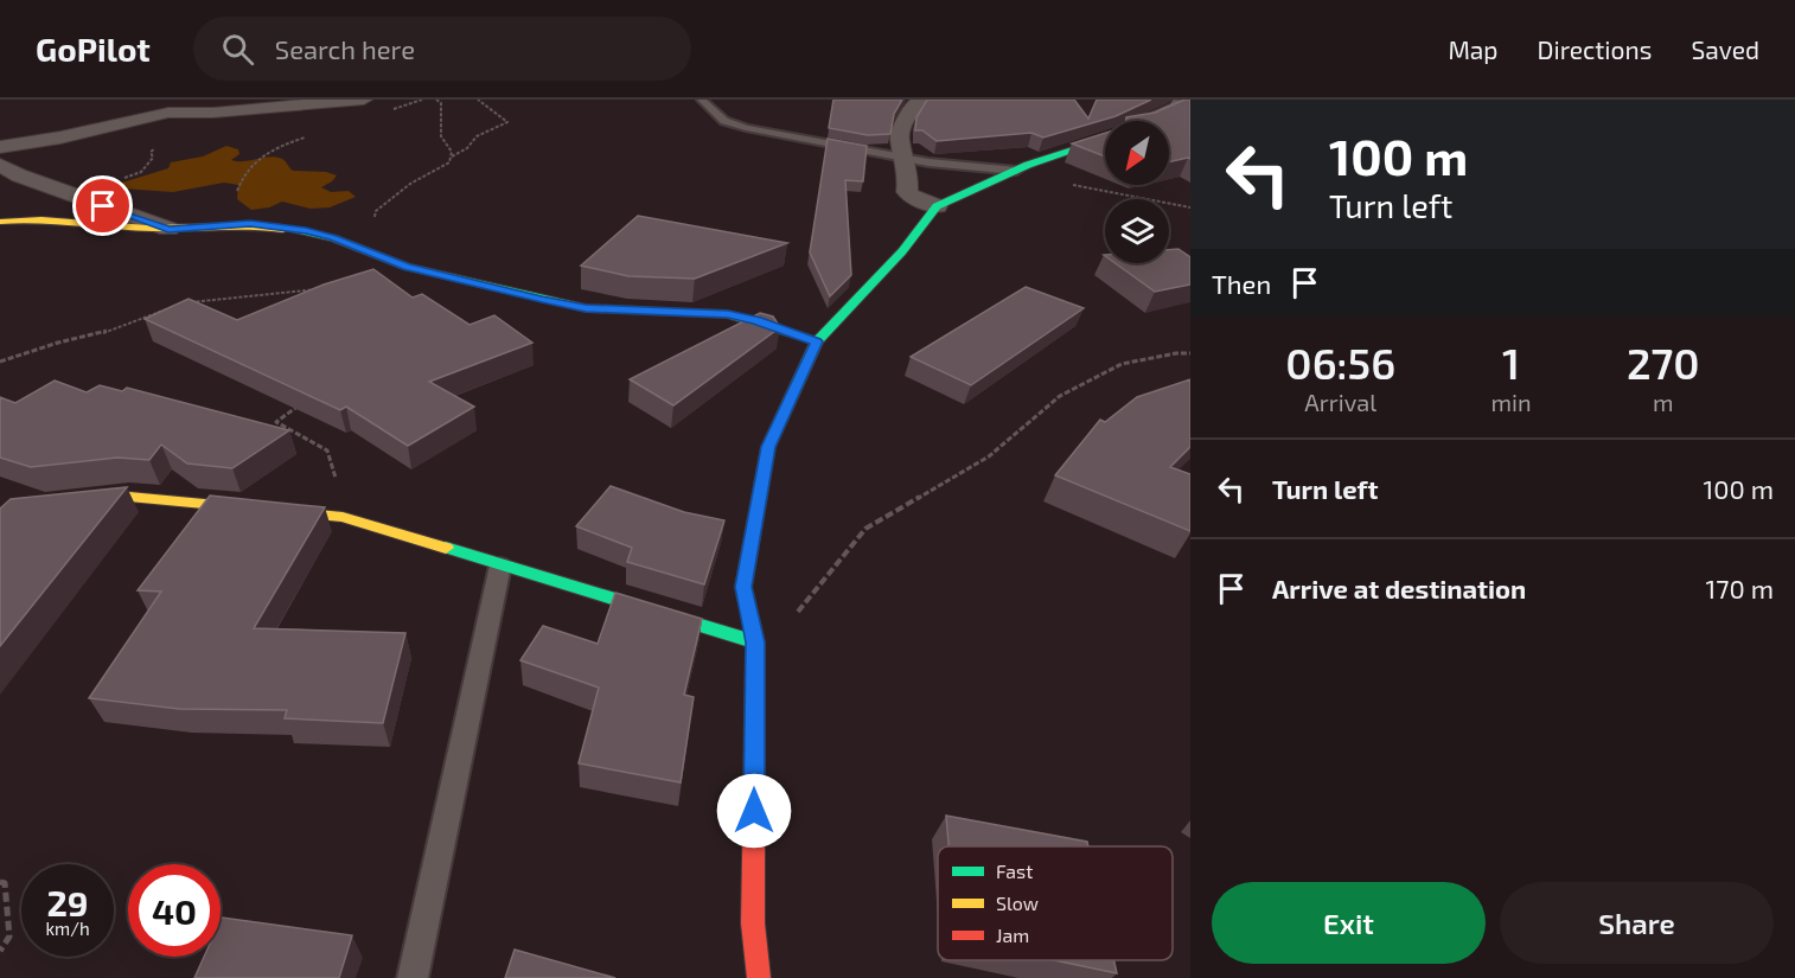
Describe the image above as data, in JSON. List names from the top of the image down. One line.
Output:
{"legend":["Fast","Slow","Jam"],"north":"bottom left","page":{"header":"GoPilot","search":"Search here","nav":["Map","Directions","Saved"],"turn":["100 m","Turn left"],"then":"Then","eta":["06:56","Arrival","1","min","270","m"],"list":[{"name":"Turn left","value":"100 m"},{"name":"Arrive at destination","value":"170 m"}],"speed":"29 km/h","limit":"40","buttons":["Exit","Share"]}}
